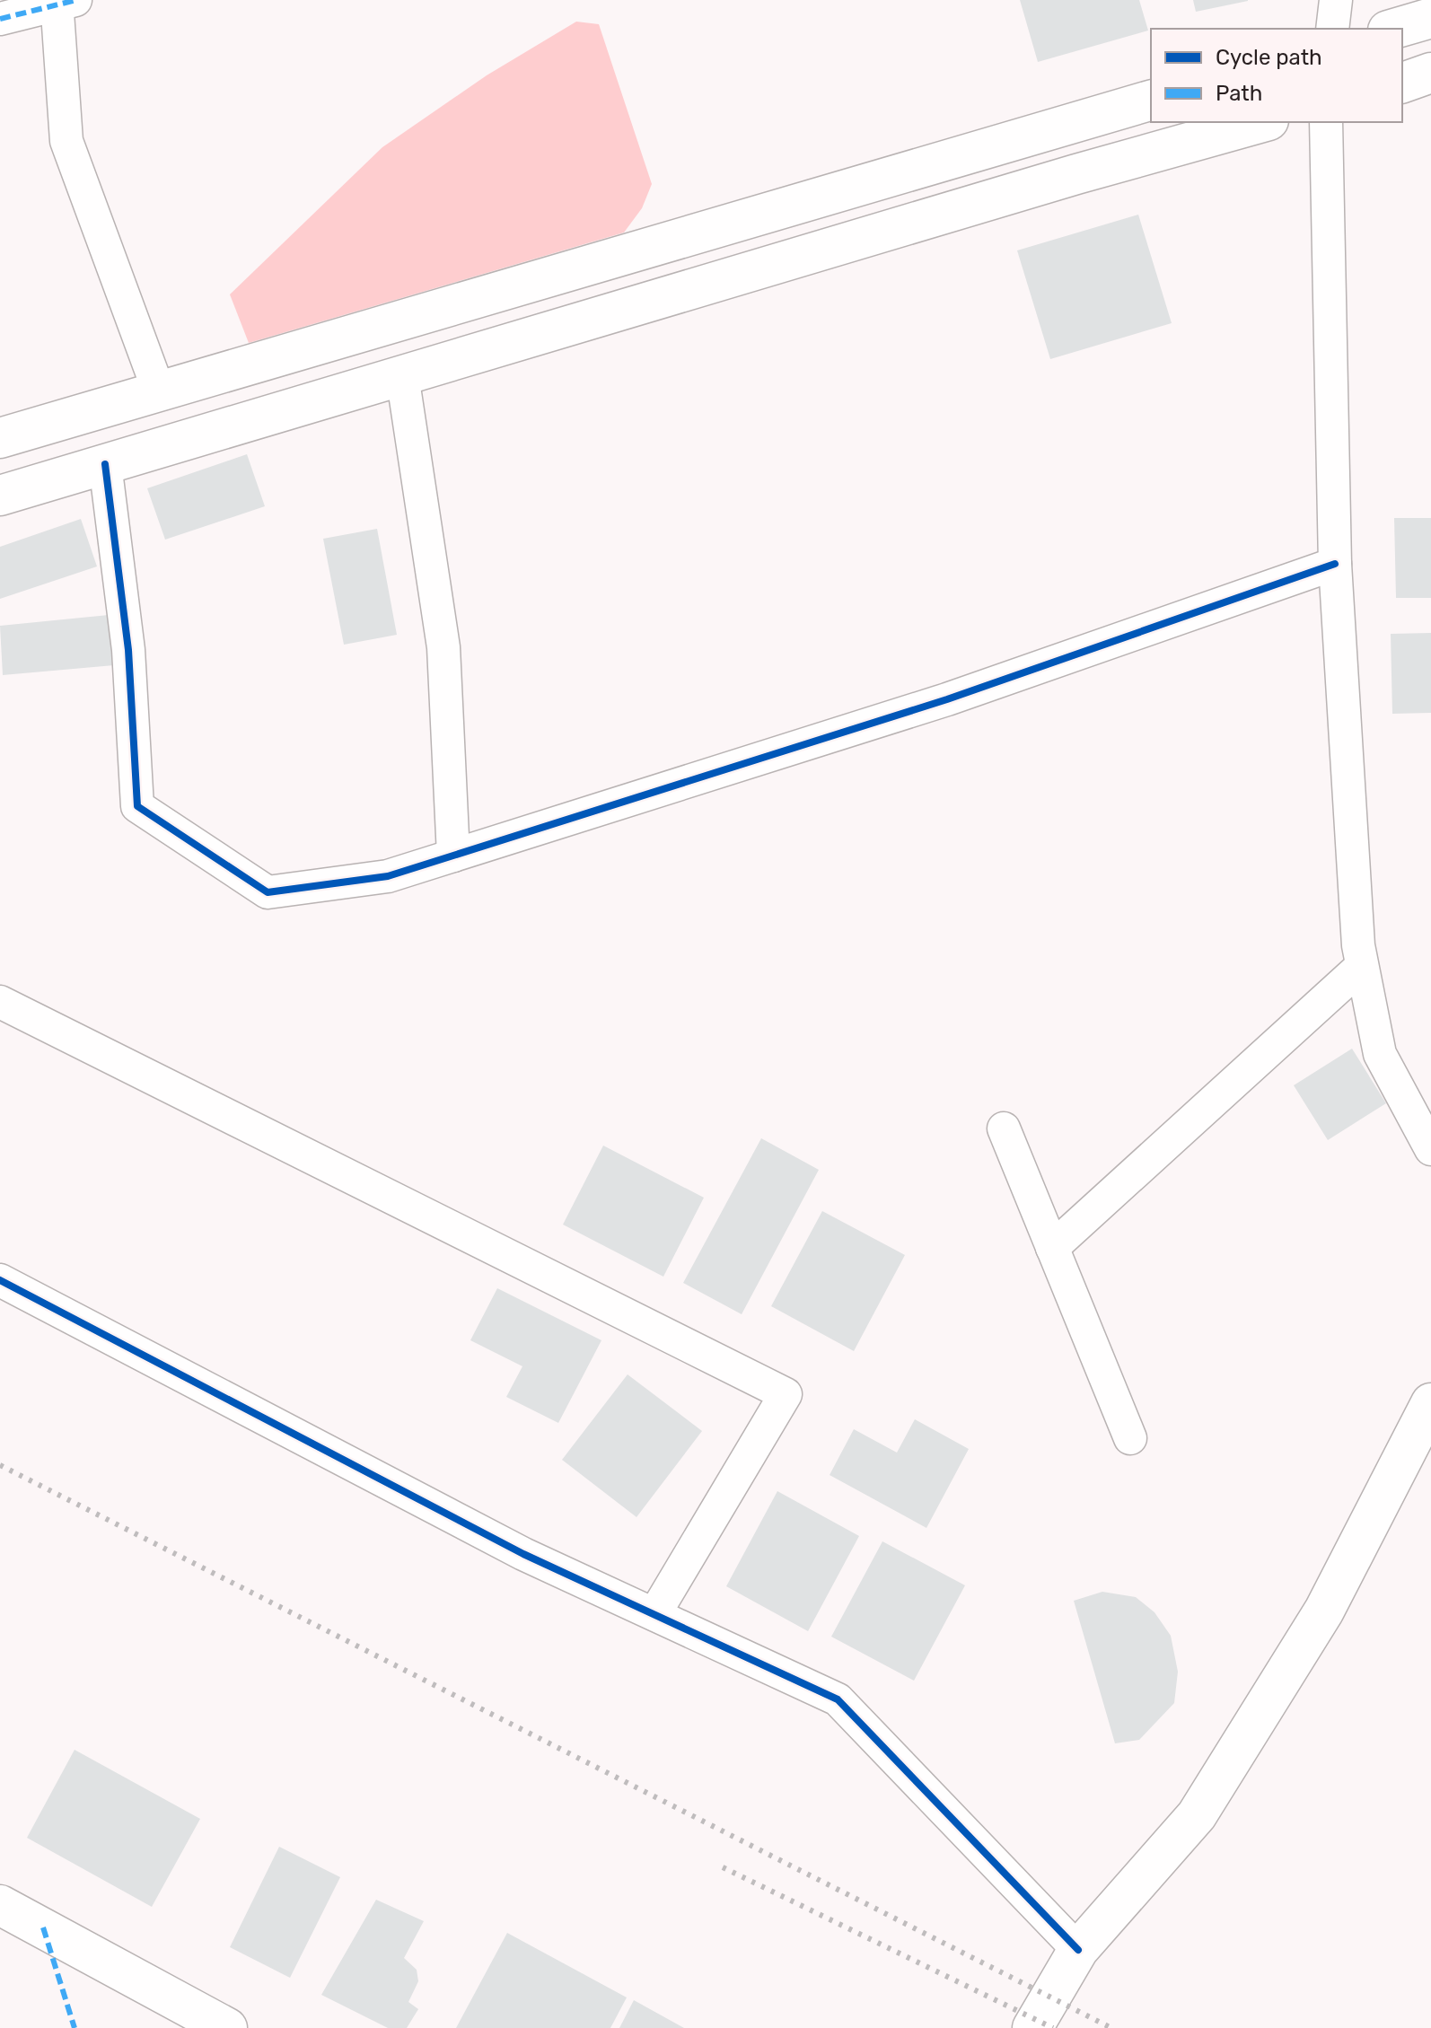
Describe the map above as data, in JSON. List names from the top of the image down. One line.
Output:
{"legend":["Cycle path","Path"]}
